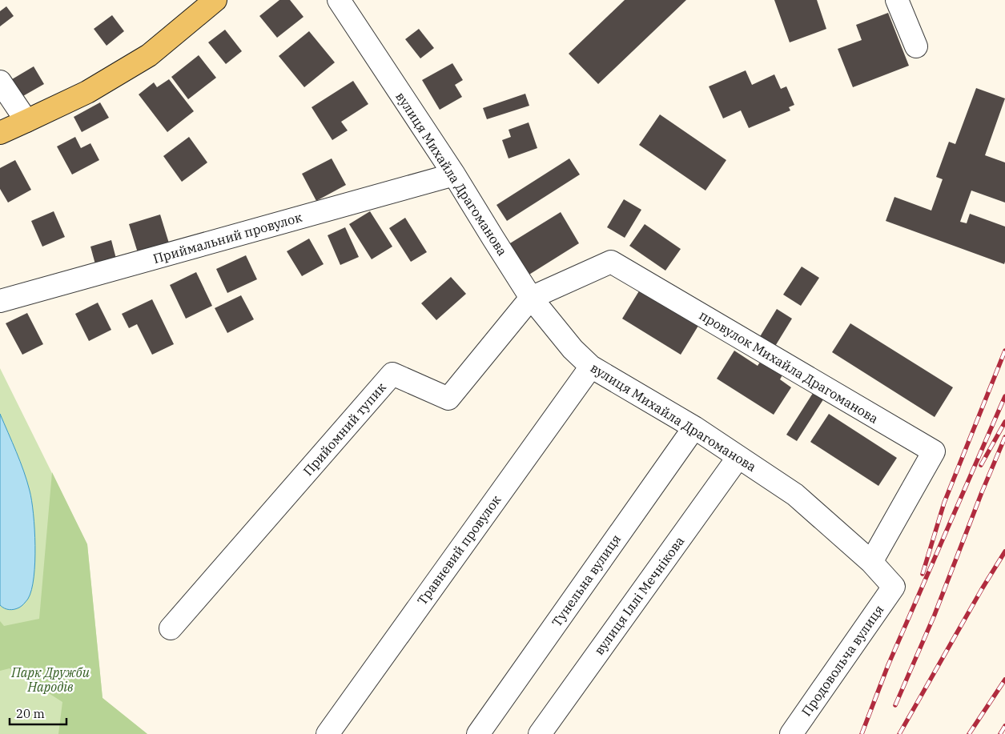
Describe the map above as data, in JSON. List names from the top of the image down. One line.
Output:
{"streets":{"street":["вулиця Михайла Драгоманова","Приймальний провулок","провулок Михайла Драгоманова","Прийомний тупик","Травневий провулок","Тунельна вулиця","вулиця Іллі Мечнікова","Продовольча вулиця"]},"crossings":[["вулиця Михайла Драгоманова","Приймальний провулок"],["вулиця Михайла Драгоманова","провулок Михайла Драгоманова"],["вулиця Михайла Драгоманова","Прийомний тупик"],["вулиця Михайла Драгоманова","Травневий провулок"],["вулиця Михайла Драгоманова","Тунельна вулиця"],["вулиця Михайла Драгоманова","вулиця Іллі Мечнікова"],["вулиця Михайла Драгоманова","Продовольча вулиця"],["провулок Михайла Драгоманова","Прийомний тупик"]],"parks":["Парк Дружби Народів"],"scale_bar":"20 m"}
